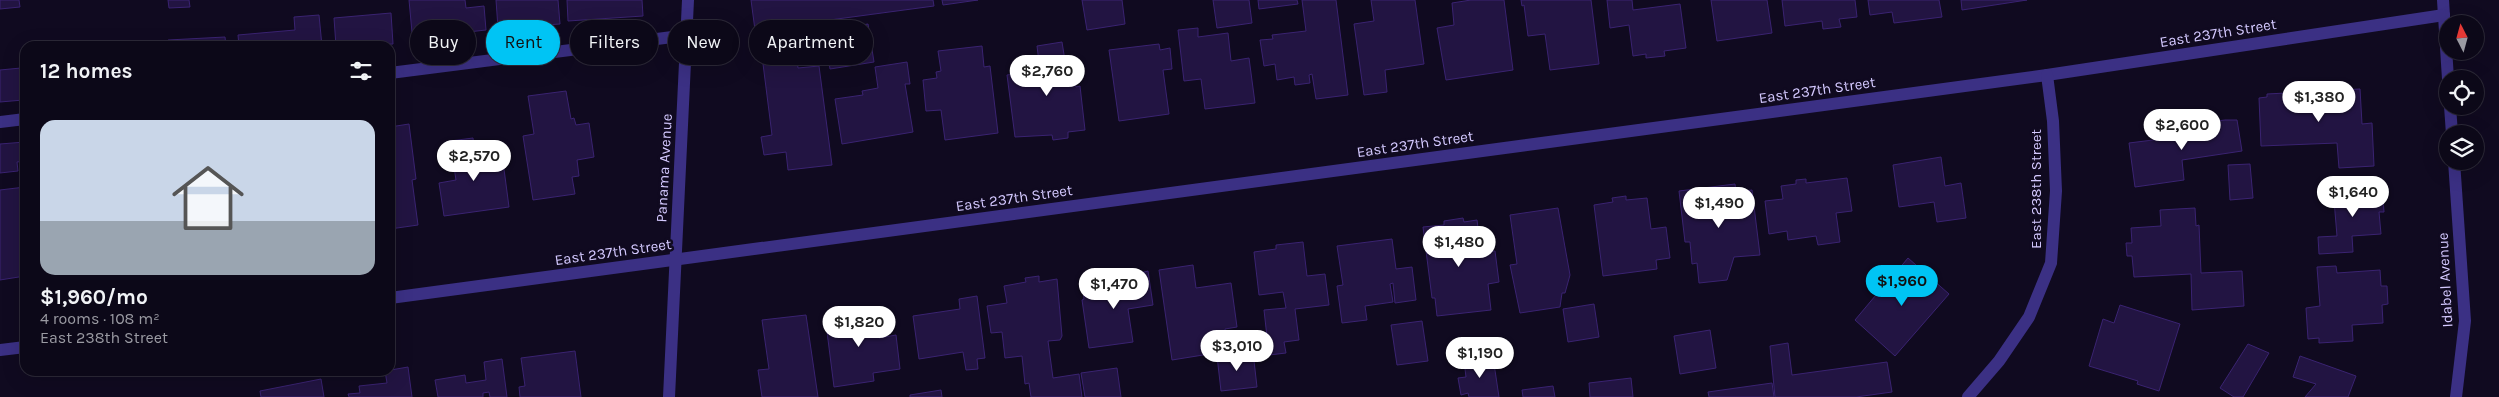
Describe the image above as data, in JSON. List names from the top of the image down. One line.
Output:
{"streets":{"street":["East 237th Street","Panama Avenue","East 238th Street","Idabel Avenue"]},"crossings":[["East 237th Street","Panama Avenue"],["East 237th Street","East 238th Street"]],"north":"top","page":{"chip":["Buy","Rent","Filters","New","Apartment"],"heading":"12 homes","price":["$2,760","$1,380","$2,600","$2,570","$1,640","$1,490","$1,480","$1,960","$1,470","$1,820","$3,010","$1,190"],"list":[{"name":"$1,960/mo","note":"4 rooms · 108 m² · East 238th Street"}]}}
